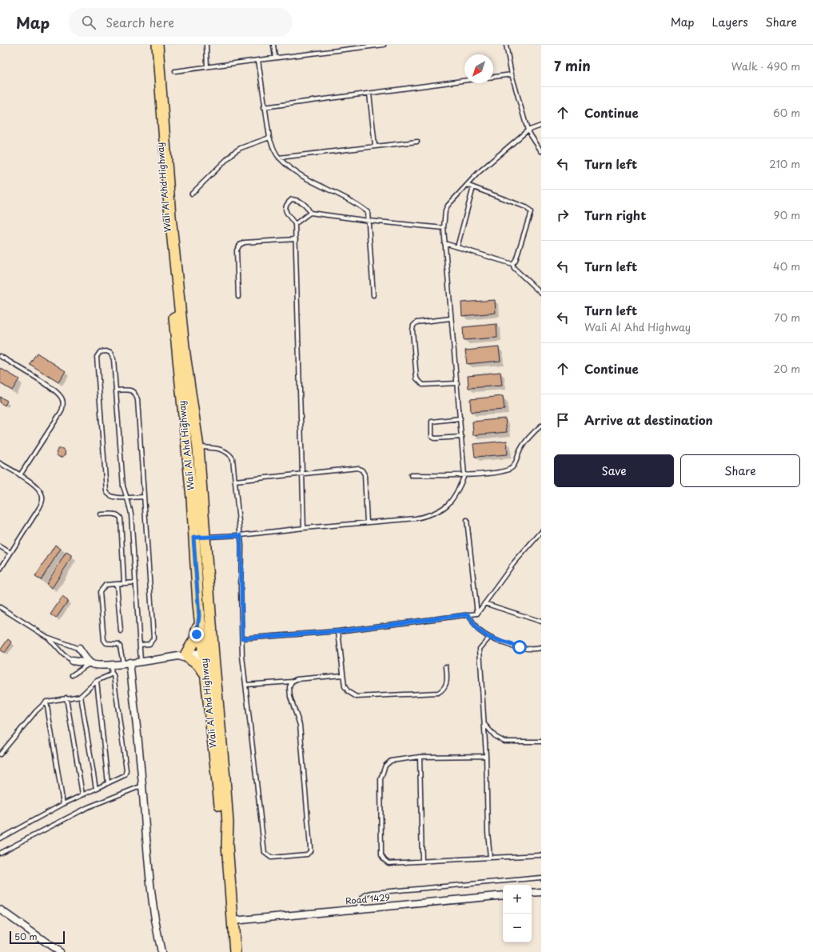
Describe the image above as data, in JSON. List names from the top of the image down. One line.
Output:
{"streets":{"main road":["Wali Al Ahd Highway"],"street":["Road 1429"]},"crossings":[["Wali Al Ahd Highway","Road 1429"]],"scale_bar":"50 m","north":"bottom left","page":{"header":"Map","search":"Search here","nav":["Map","Layers","Share"],"heading":["7 min","Walk · 490 m"],"list":[["Continue","60 m"],["Turn left","210 m"],["Turn right","90 m"],["Turn left","40 m"],["Turn left","Wali Al Ahd Highway","70 m"],["Continue","20 m"],"Arrive at destination"],"buttons":["Save","Share"],"map_buttons":["+","−"],"scale":"50 m"}}
